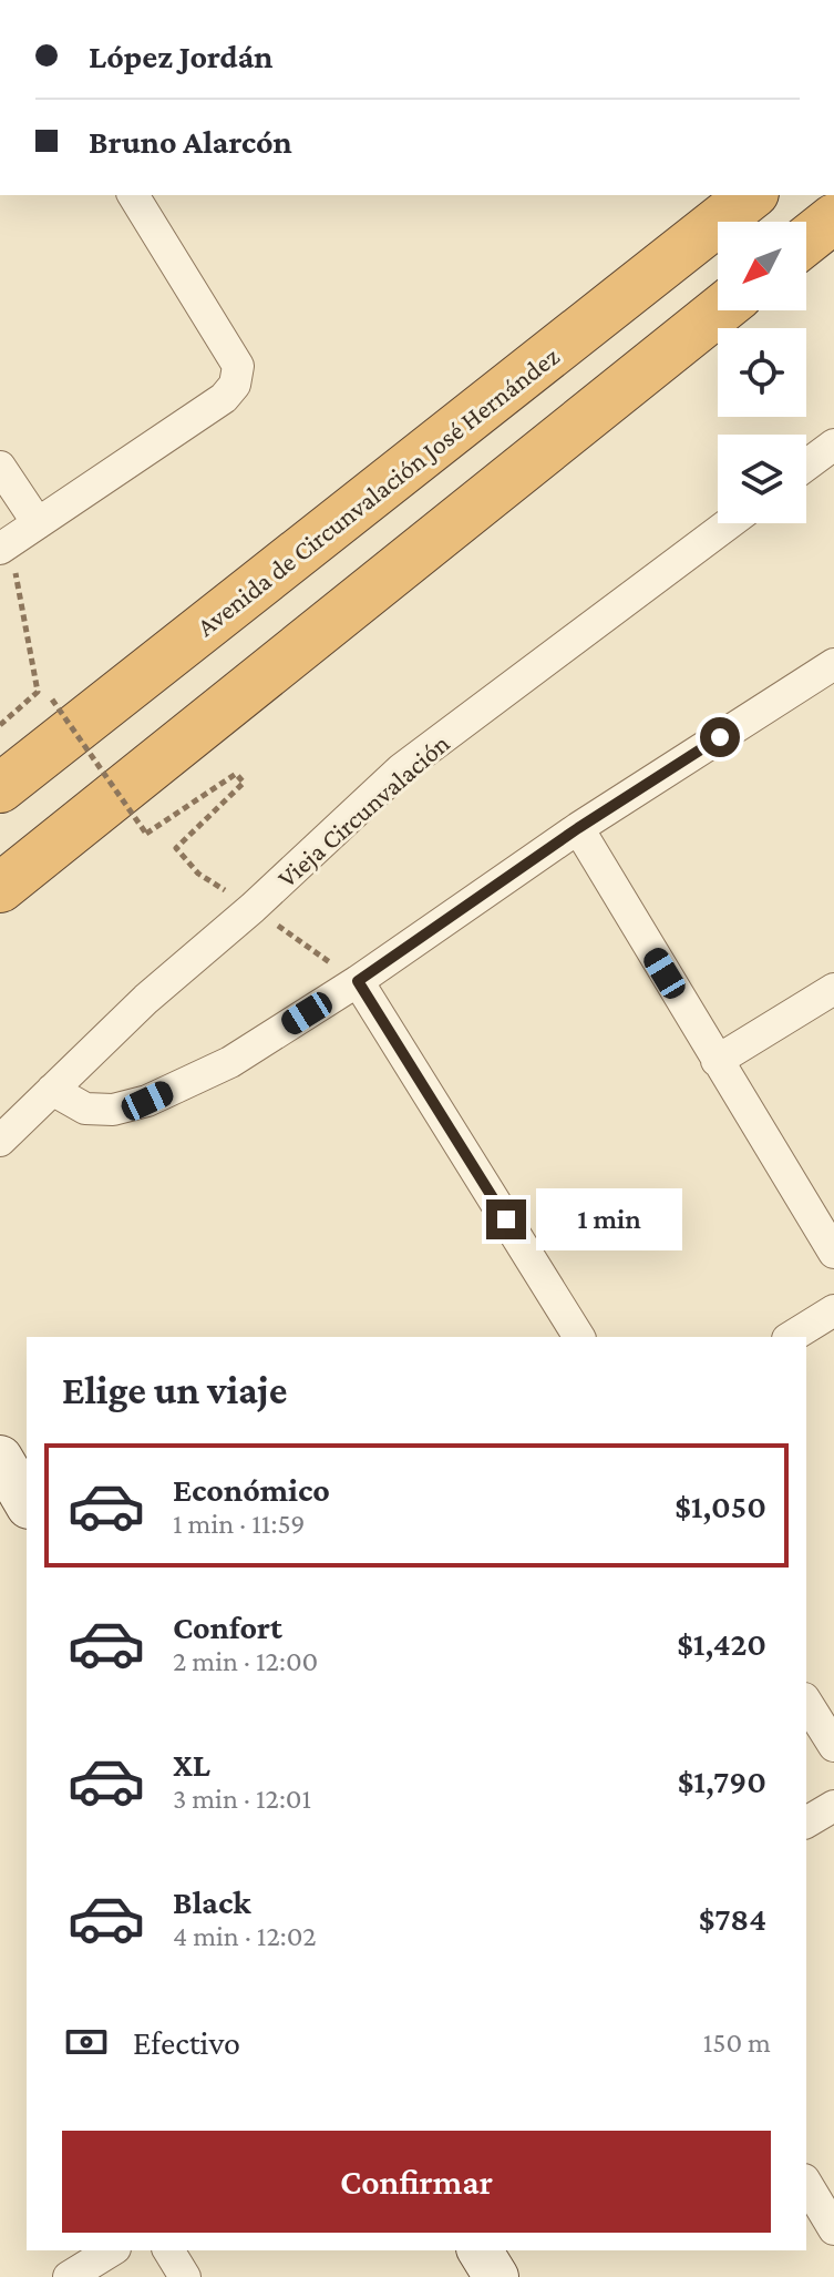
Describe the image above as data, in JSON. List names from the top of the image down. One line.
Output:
{"streets":{"highway":["Avenida de Circunvalación José Hernández"],"street":["Vieja Circunvalación"]},"north":"bottom left","page":{"banner":["López Jordán","Bruno Alarcón"],"bubble":"1 min","heading":"Elige un viaje","list":[{"name":"Económico","note":"1 min · 11:59","value":"$1,050"},{"name":"Confort","note":"2 min · 12:00","value":"$1,420"},{"name":"XL","note":"3 min · 12:01","value":"$1,790"},{"name":"Black","note":"4 min · 12:02","value":"$784"}],"pay":["Efectivo","150 m"],"buttons":"Confirmar"}}
